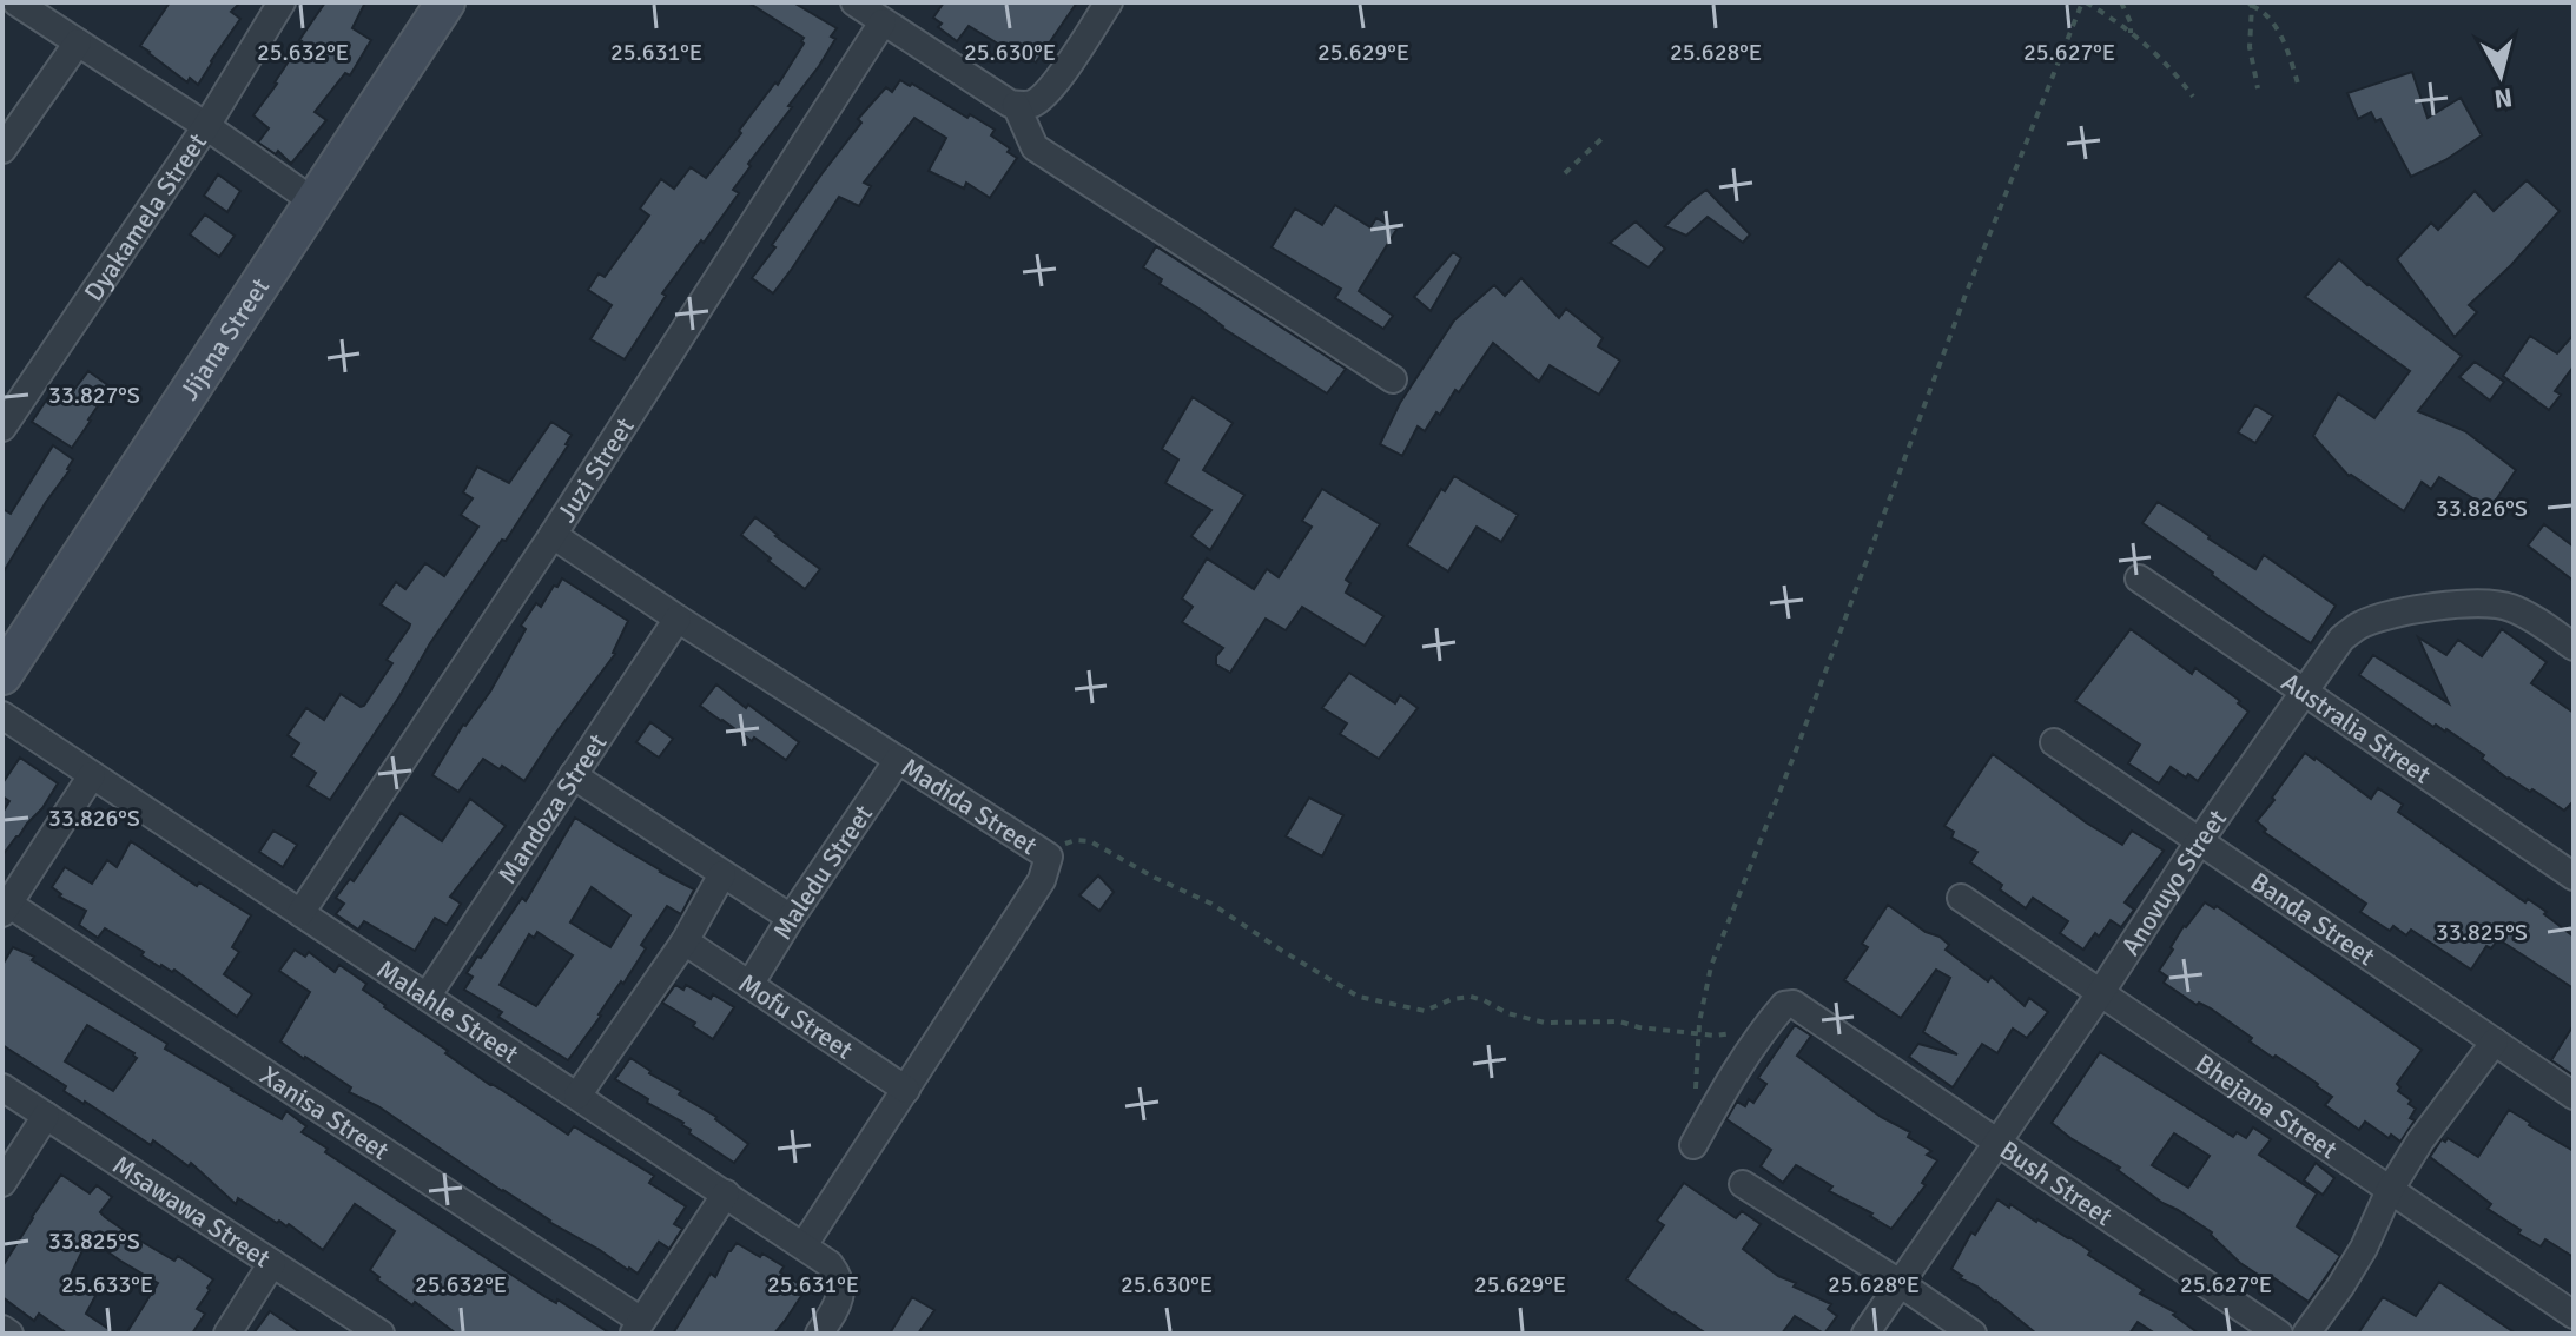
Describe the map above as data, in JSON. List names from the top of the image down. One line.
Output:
{"streets":{"street":["Dyakamela Street","Jijana Street","Juzi Street","Australia Street","Madida Street","Mandoza Street","Maledu Street","Anovuyo Street","Banda Street","Malahle Street","Mofu Street","Bhejana Street","Xanisa Street","Bush Street","Msawawa Street"]},"crossings":[["Juzi Street","Madida Street"],["Juzi Street","Malahle Street"],["Australia Street","Anovuyo Street"],["Madida Street","Mandoza Street"],["Madida Street","Maledu Street"],["Madida Street","Malahle Street"],["Madida Street","Mofu Street"],["Mandoza Street","Malahle Street"],["Maledu Street","Mofu Street"],["Anovuyo Street","Banda Street"],["Anovuyo Street","Bhejana Street"],["Anovuyo Street","Bush Street"]],"north":"bottom","coordinates":["25.632°E","25.631°E","25.630°E","25.629°E","25.628°E","25.627°E","33.827°S","33.826°S","33.825°S","25.633°E"]}
